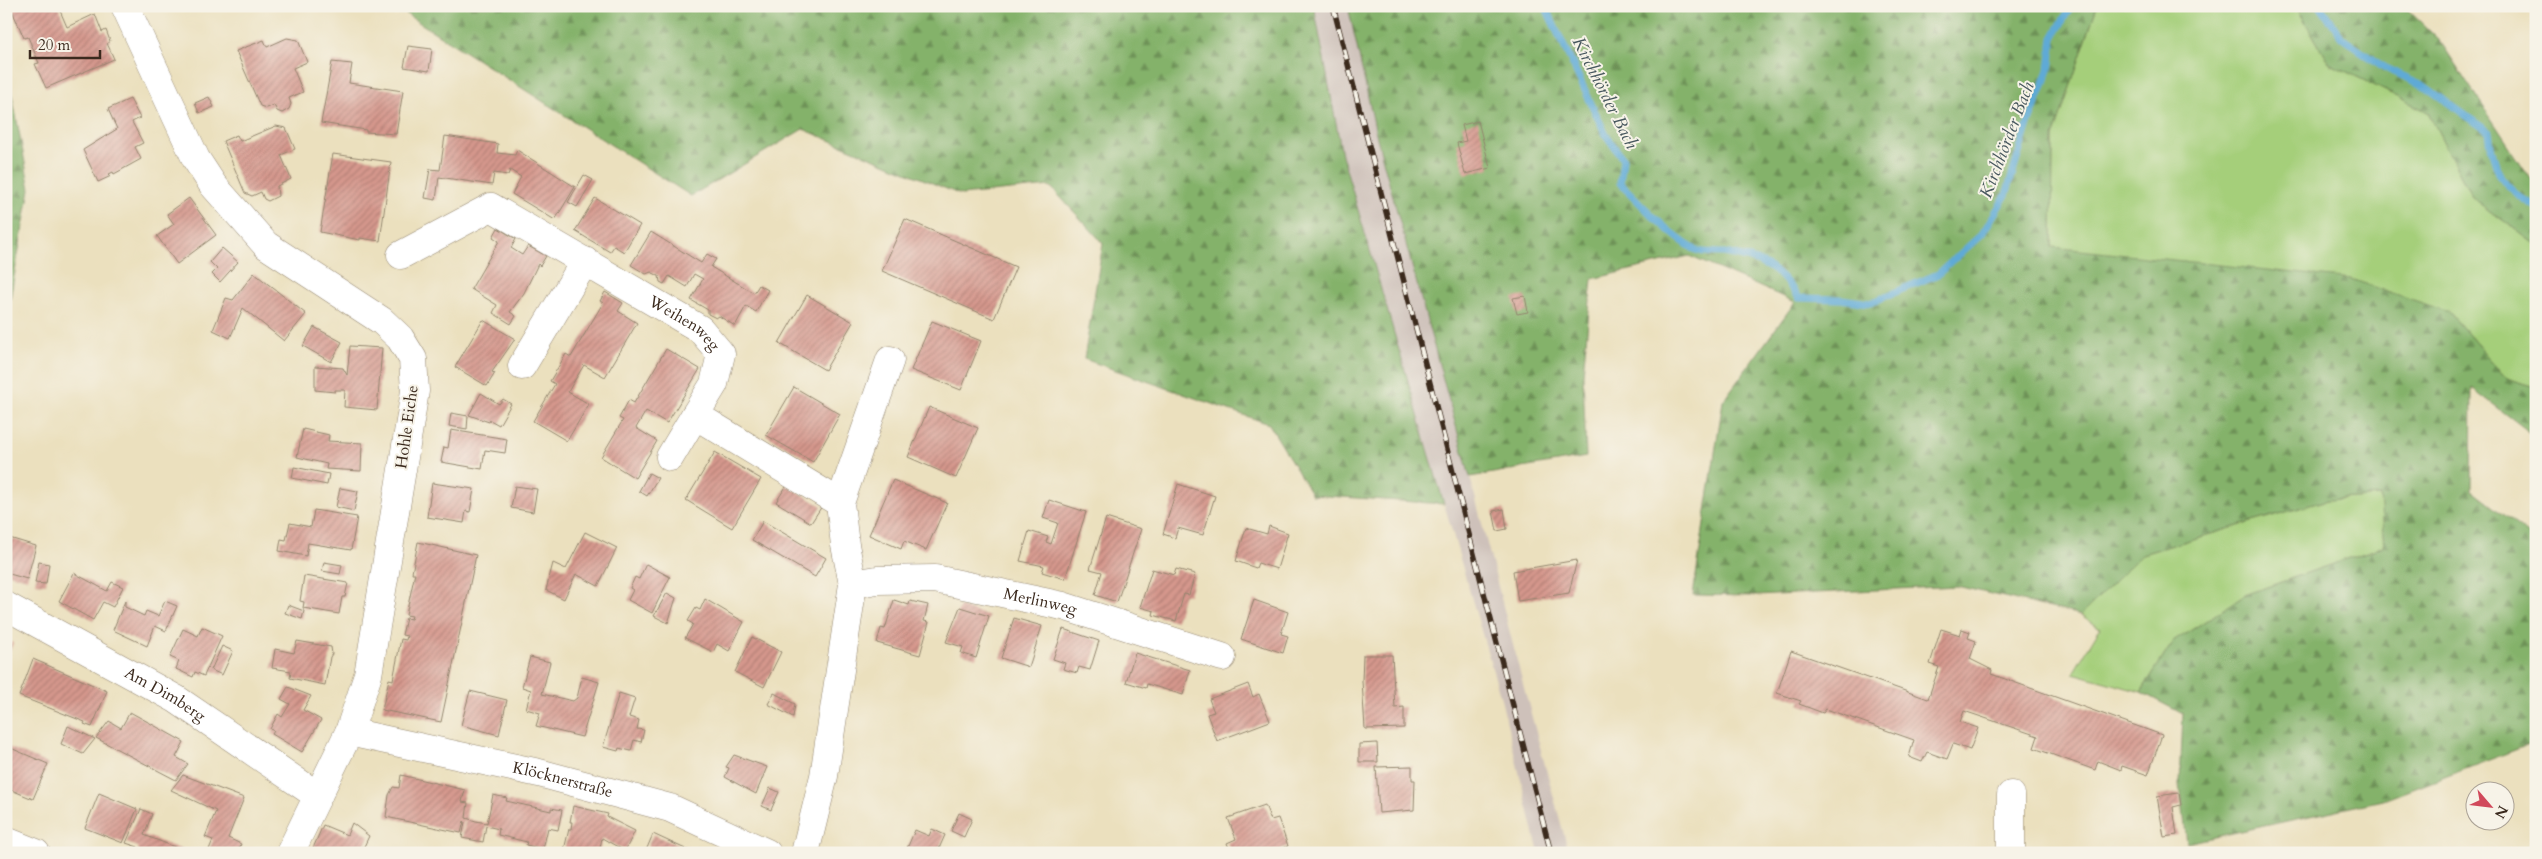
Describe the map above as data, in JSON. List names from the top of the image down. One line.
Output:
{"streets":{"street":["Weihenweg","Hohle Eiche","Merlinweg","Am Dimberg","Klöcknerstraße"]},"crossings":[["Hohle Eiche","Am Dimberg"],["Hohle Eiche","Klöcknerstraße"]],"water":["Kirchhörder Bach"],"scale_bar":"20 m","north":"bottom right"}
